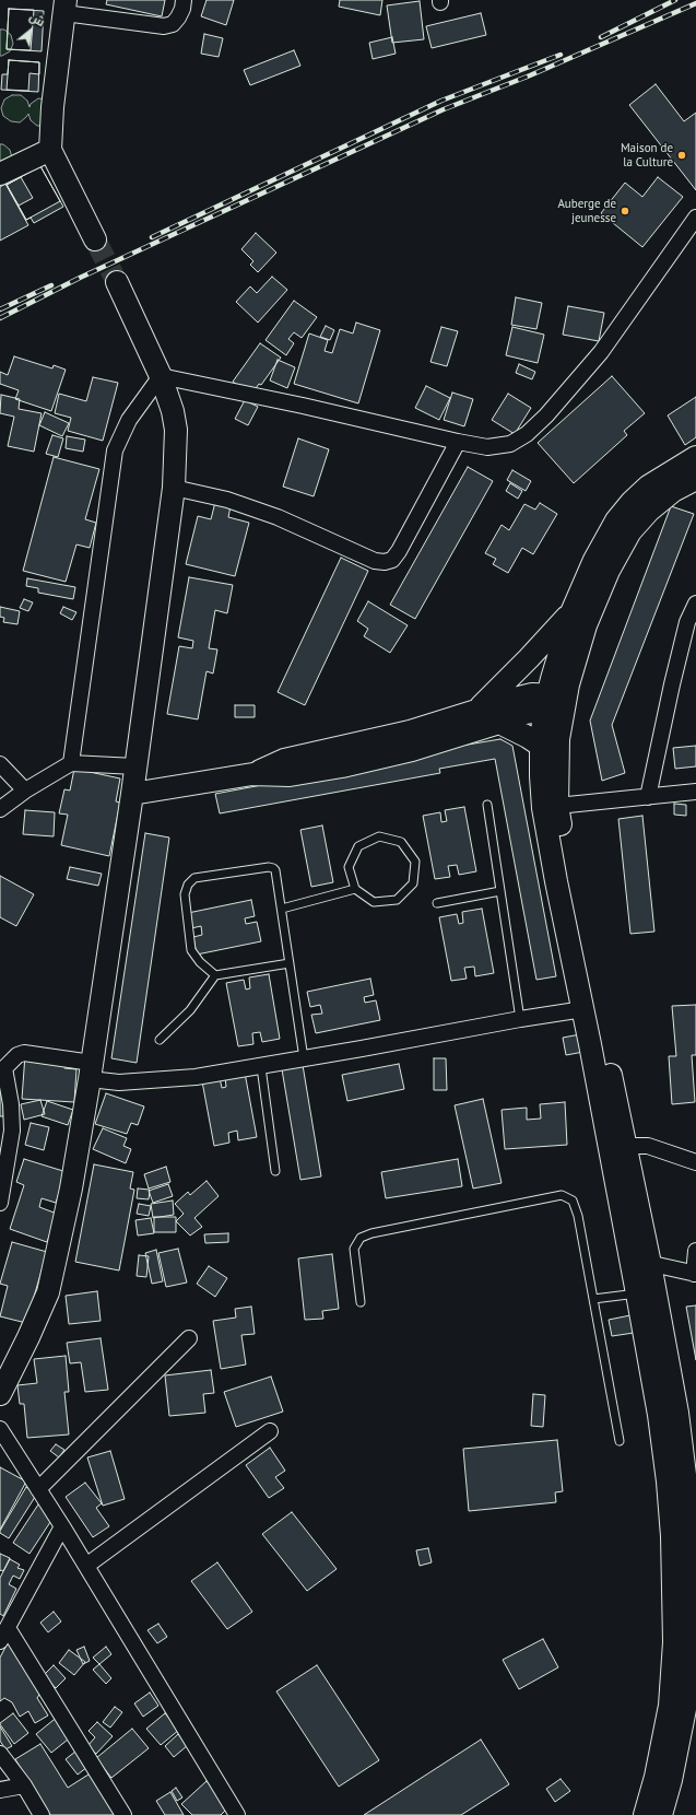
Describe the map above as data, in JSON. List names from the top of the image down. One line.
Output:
{"places":["Maison de la Culture","Auberge de jeunesse"],"north":"top right"}
